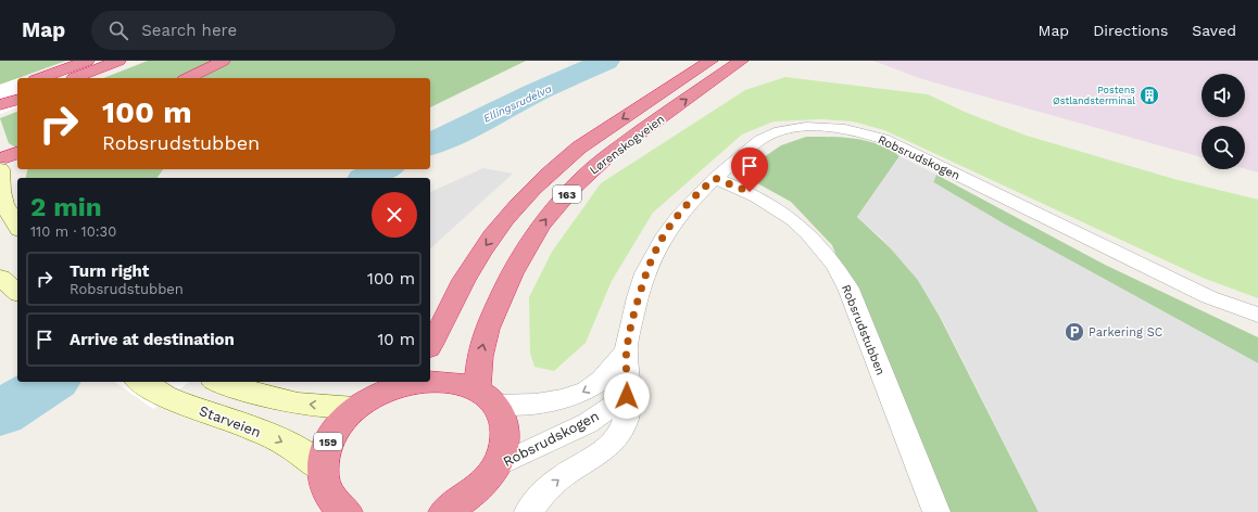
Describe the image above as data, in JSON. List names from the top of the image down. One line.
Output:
{"streets":{"highway":["Lørenskogveien","163","159"],"street":["Robsrudskogen","Robsrudstubben","Starveien"]},"crossings":[["Lørenskogveien","Robsrudskogen"],["Lørenskogveien","159"],["Robsrudskogen","Robsrudstubben"],["Robsrudskogen","159"],["Starveien","159"]],"water":["Ellingsrudelva"],"places":{"building":["Postens Østlandsterminal"],"parking":["Parkering SC"]},"page":{"header":"Map","search":"Search here","nav":["Map","Directions","Saved"],"turn":["100 m","Robsrudstubben"],"heading":["2 min","110 m · 10:30"],"list":[{"name":"Turn right","note":"Robsrudstubben","value":"100 m"},{"name":"Arrive at destination","value":"10 m"}]}}
